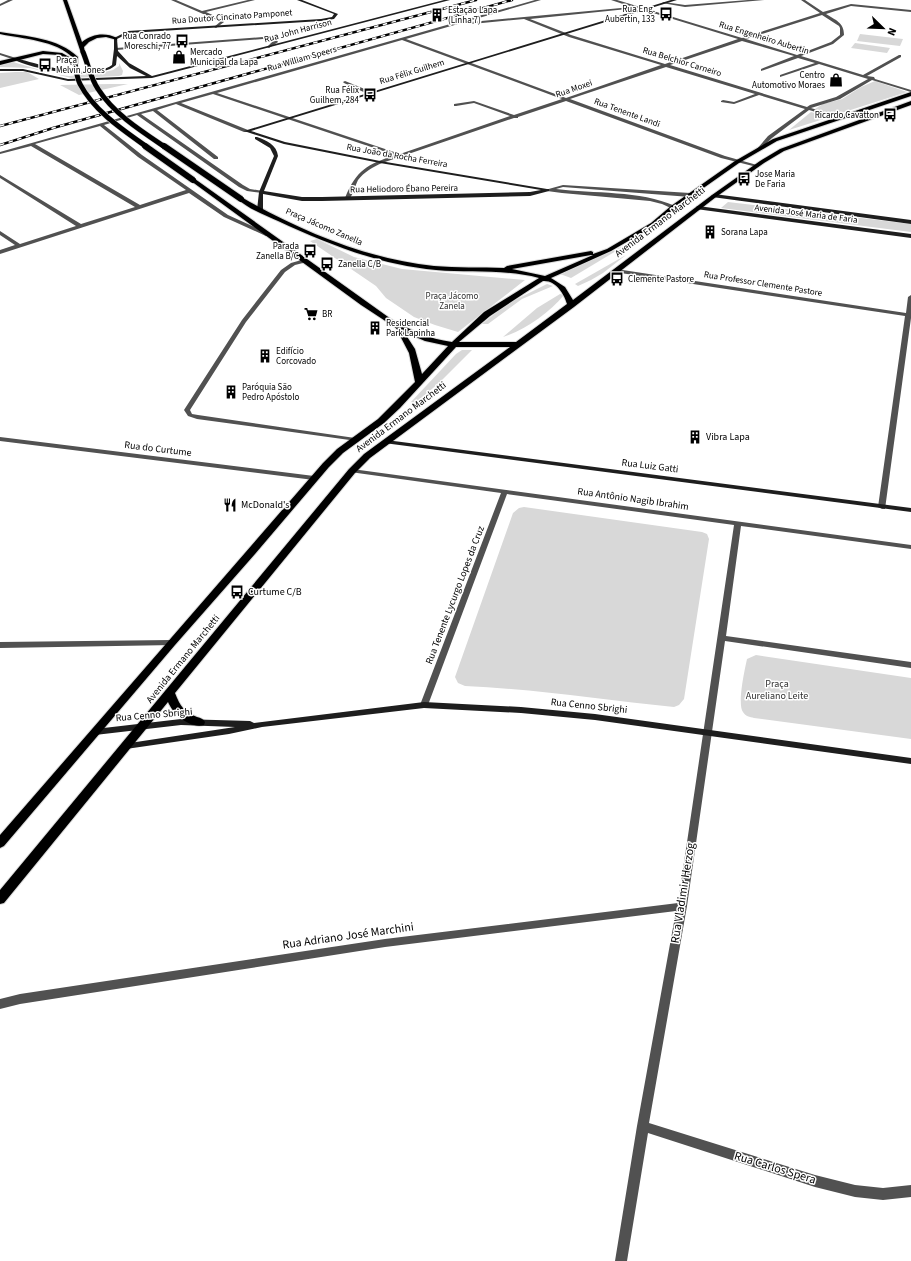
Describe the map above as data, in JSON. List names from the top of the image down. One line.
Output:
{"streets":{"main road":["Avenida Ermano Marchetti","Praça Jácomo Zanella"],"street":["Rua Doutor Cincinato Pamponet","Rua John Harrison","Rua Engenheiro Aubertin","Rua William Speers","Rua Belchior Carneiro","Rua Félix Guilhem","Rua Moxei","Rua Tenente Landi","Rua João da Rocha Ferreira","Rua Heliodoro Ébano Pereira","Avenida José Maria de Faria","Rua Professor Clemente Pastore","Rua do Curtume","Rua Luiz Gatti","Rua Antônio Nagib Ibrahim","Rua Tenente Lycurgo Lopes da Cruz","Rua Cenno Sbrighi","Rua Vladimir Herzog","Rua Adriano José Marchini","Rua Carlos Spera"]},"crossings":[["Rua Engenheiro Aubertin","Rua Félix Guilhem"],["Rua Engenheiro Aubertin","Rua Moxei"],["Rua William Speers","Rua Tenente Landi"],["Rua Belchior Carneiro","Rua Félix Guilhem"],["Rua Belchior Carneiro","Rua Moxei"],["Rua Belchior Carneiro","Avenida Ermano Marchetti"],["Rua Félix Guilhem","Rua Tenente Landi"],["Rua Félix Guilhem","Rua João da Rocha Ferreira"],["Rua Moxei","Rua Tenente Landi"],["Rua Moxei","Rua João da Rocha Ferreira"],["Rua Moxei","Rua Heliodoro Ébano Pereira"],["Rua Tenente Landi","Avenida Ermano Marchetti"],["Rua João da Rocha Ferreira","Rua Heliodoro Ébano Pereira"],["Rua Heliodoro Ébano Pereira","Avenida Ermano Marchetti"],["Avenida José Maria de Faria","Avenida Ermano Marchetti"],["Avenida Ermano Marchetti","Praça Jácomo Zanella"],["Avenida Ermano Marchetti","Rua Professor Clemente Pastore"],["Avenida Ermano Marchetti","Rua do Curtume"],["Avenida Ermano Marchetti","Rua Luiz Gatti"],["Avenida Ermano Marchetti","Rua Antônio Nagib Ibrahim"],["Avenida Ermano Marchetti","Rua Cenno Sbrighi"],["Rua Antônio Nagib Ibrahim","Rua Tenente Lycurgo Lopes da Cruz"],["Rua Antônio Nagib Ibrahim","Rua Vladimir Herzog"],["Rua Tenente Lycurgo Lopes da Cruz","Rua Cenno Sbrighi"],["Rua Cenno Sbrighi","Rua Vladimir Herzog"],["Rua Vladimir Herzog","Rua Adriano José Marchini"],["Rua Vladimir Herzog","Rua Carlos Spera"]],"parks":["Praça Jácomo Zanela","Praça Aureliano Leite"],"places":{"bus stop":["Rua Eng. Aubertin, 133","Rua Conrado Moreschi, 77","Praça Melvin Jones","Rua Félix Guilhem, 284","Ricardo Cavatton","Jose Maria De Faria","Parada Zanella B/C","Zanella C/B","Clemente Pastore","Curtume C/B"],"building":["Estação Lapa (Linha 7)","Sorana Lapa","Residencial Park Lapinha","Edifício Corcovado","Paróquia São Pedro Apóstolo","Vibra Lapa"],"shop":["Mercado Municipal da Lapa","Centro Automotivo Moraes"],"supermarket":["BR"],"restaurant":["McDonald's"]},"north":"bottom right"}
